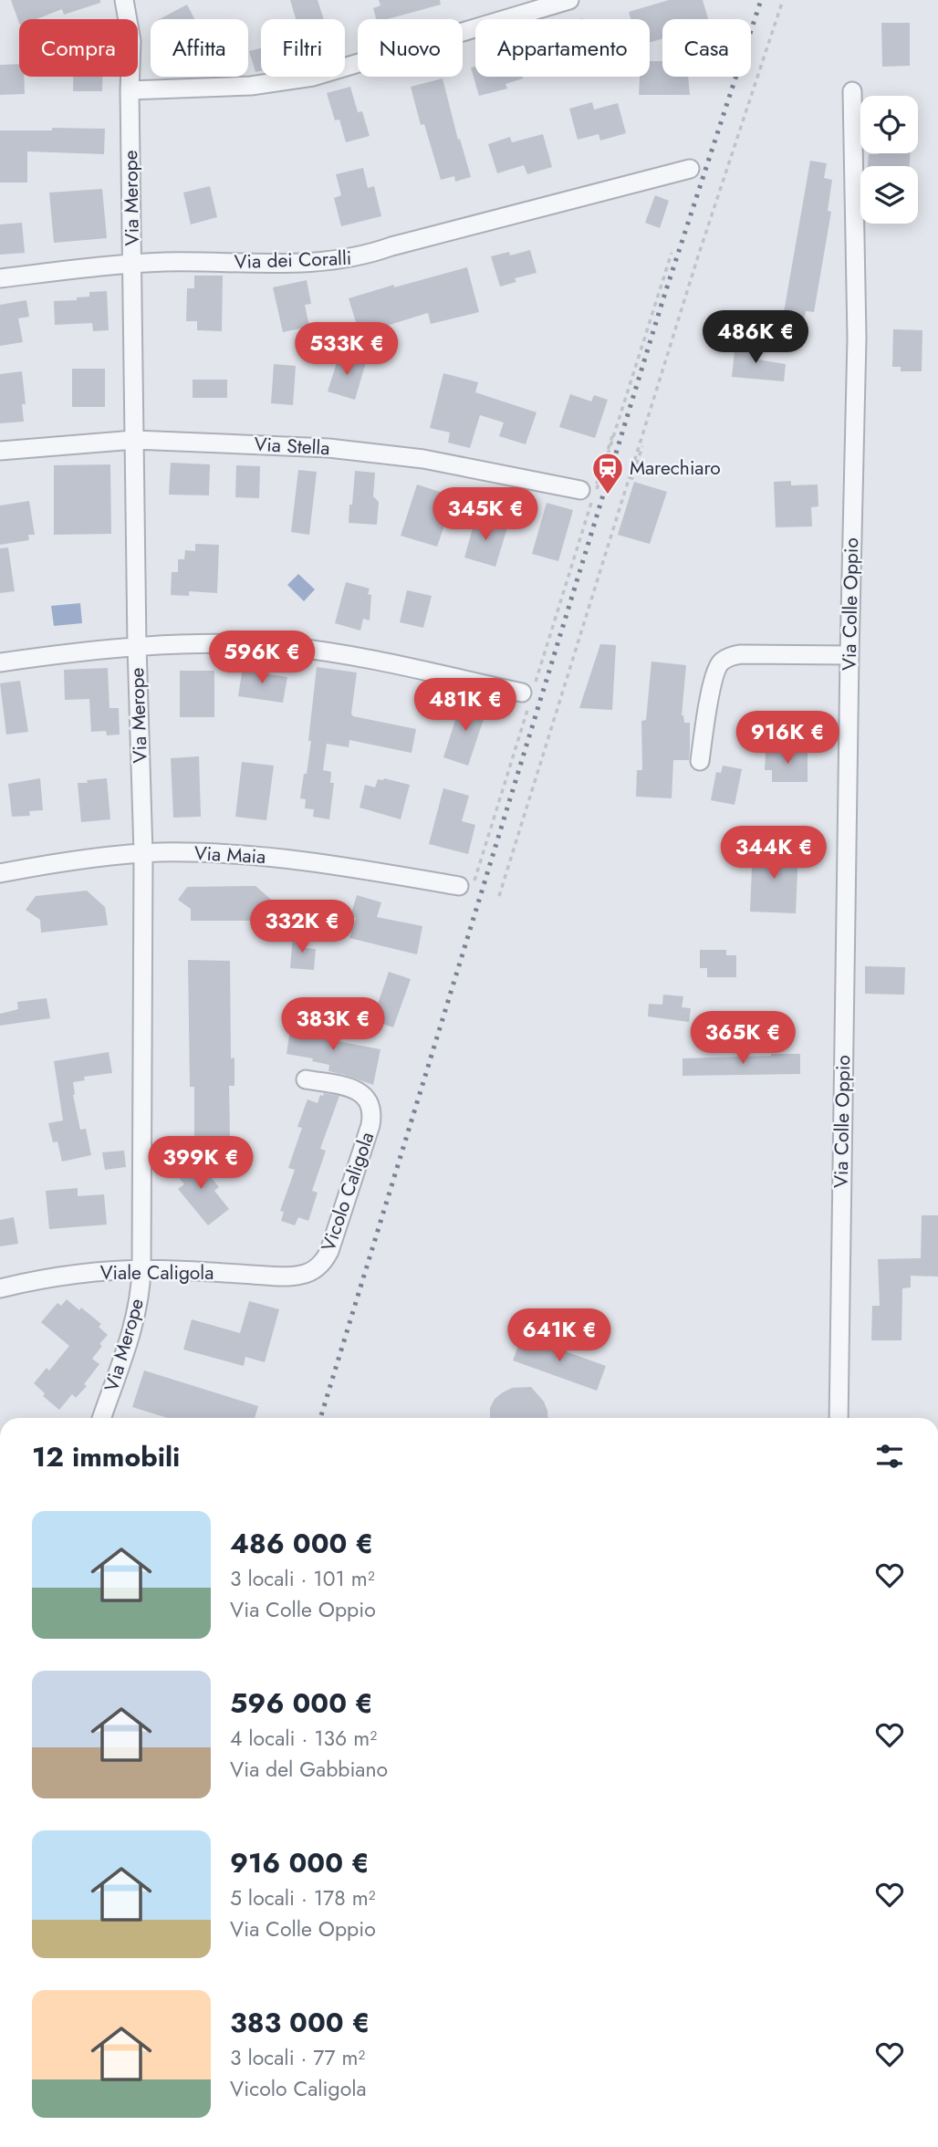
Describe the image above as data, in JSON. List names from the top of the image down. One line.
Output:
{"streets":{"street":["Via Merope","Via dei Coralli","Via Stella","Via Colle Oppio","Via Maia","Vicolo Caligola","Viale Caligola"]},"crossings":[["Via Merope","Via dei Coralli"],["Via Merope","Via Stella"],["Via Merope","Via Maia"],["Via Merope","Viale Caligola"],["Vicolo Caligola","Viale Caligola"]],"places":{"station":["Marechiaro"]},"page":{"chip":["Compra","Affitta","Filtri","Nuovo","Appartamento","Casa"],"price":["486K €","533K €","345K €","596K €","481K €","916K €","344K €","332K €","383K €","365K €","399K €","641K €"],"heading":"12 immobili","list":[{"name":"486 000 €","note":"3 locali · 101 m² · Via Colle Oppio"},{"name":"596 000 €","note":"4 locali · 136 m² · Via del Gabbiano"},{"name":"916 000 €","note":"5 locali · 178 m² · Via Colle Oppio"},{"name":"383 000 €","note":"3 locali · 77 m² · Vicolo Caligola"}]}}
